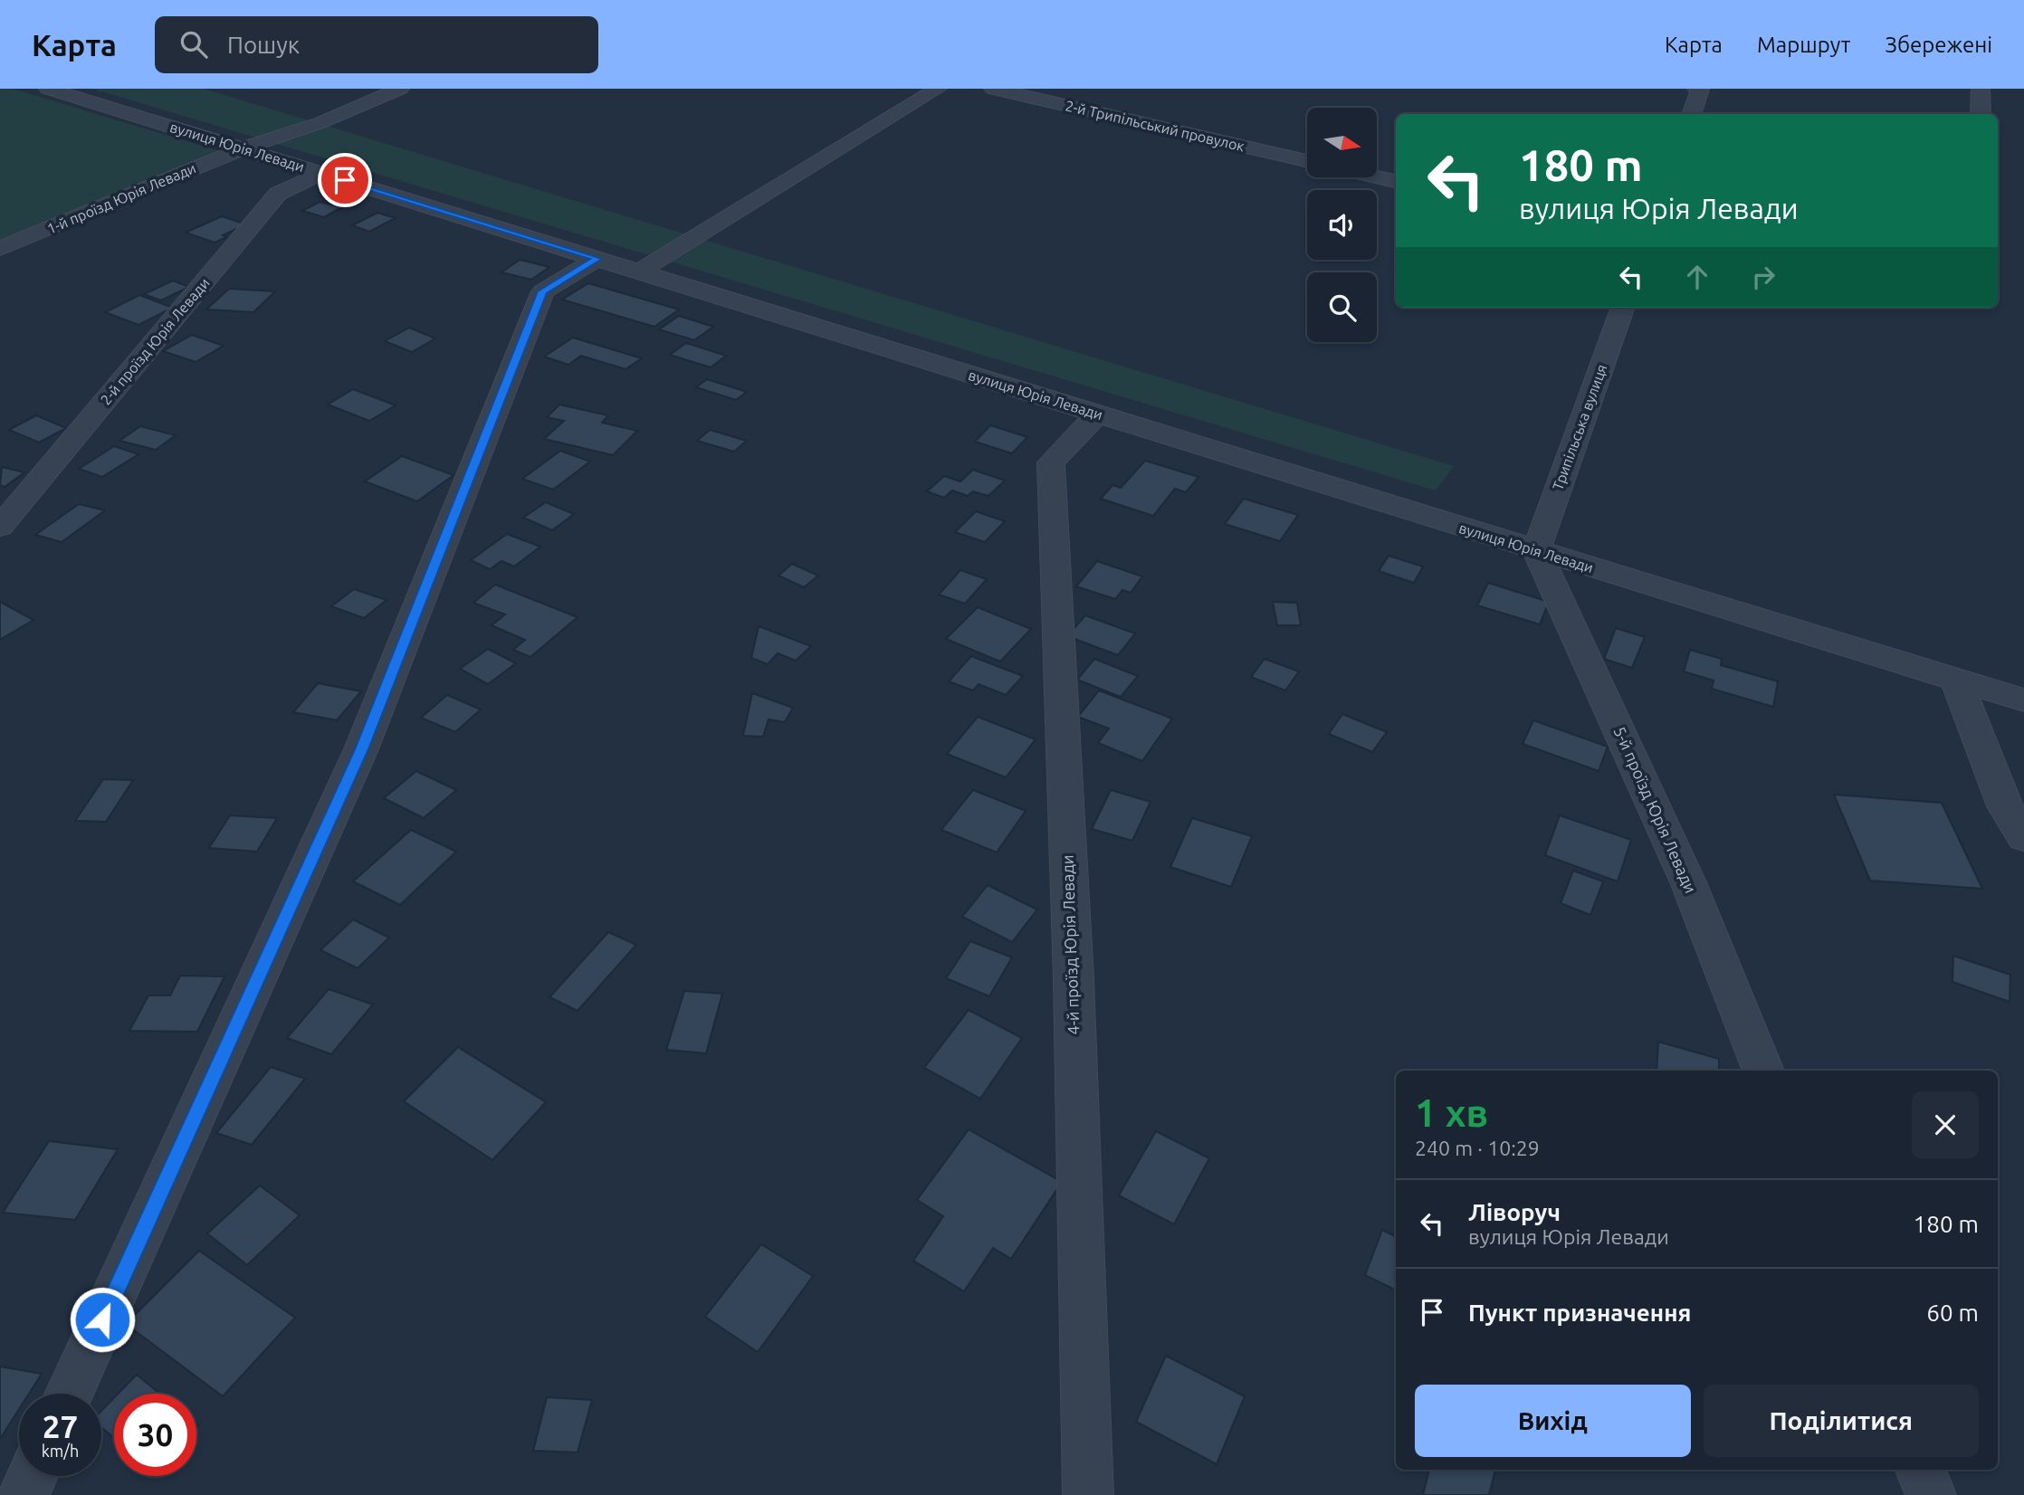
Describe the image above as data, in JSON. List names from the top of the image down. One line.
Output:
{"streets":{"street":["2-й Трипільський провулок","вулиця Юрія Левади","1-й проїзд Юрія Левади","2-й проїзд Юрія Левади","Трипільська вулиця","5-й проїзд Юрія Левади","4-й проїзд Юрія Левади"]},"crossings":[["вулиця Юрія Левади","1-й проїзд Юрія Левади"],["вулиця Юрія Левади","2-й проїзд Юрія Левади"],["вулиця Юрія Левади","Трипільська вулиця"],["вулиця Юрія Левади","5-й проїзд Юрія Левади"],["вулиця Юрія Левади","4-й проїзд Юрія Левади"],["Трипільська вулиця","5-й проїзд Юрія Левади"]],"north":"right","page":{"header":"Карта","search":"Пошук","nav":["Карта","Маршрут","Збережені"],"turn":["180 m","вулиця Юрія Левади"],"heading":["1 хв","240 m · 10:29"],"list":[{"name":"Ліворуч","note":"вулиця Юрія Левади","value":"180 m"},{"name":"Пункт призначення","value":"60 m"}],"buttons":["Вихід","Поділитися"],"speed":"27 km/h","limit":"30"}}
